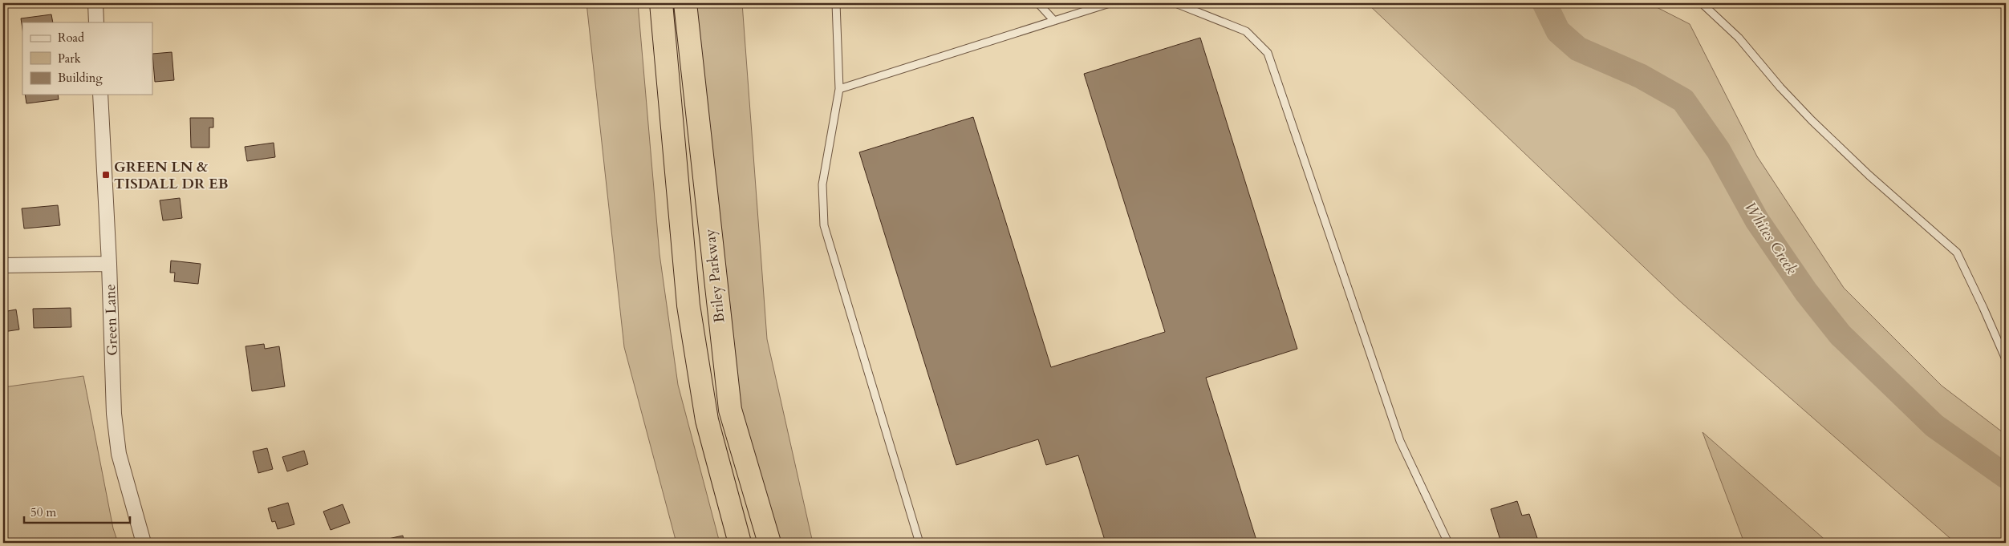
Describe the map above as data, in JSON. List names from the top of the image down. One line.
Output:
{"streets":{"highway":["Briley Parkway"],"street":["Green Lane"]},"water":["Whites Creek"],"places":{"transit":["GREEN LN & TISDALL DR EB"]},"legend":["Road","Park","Building"],"scale_bar":"50 m"}
